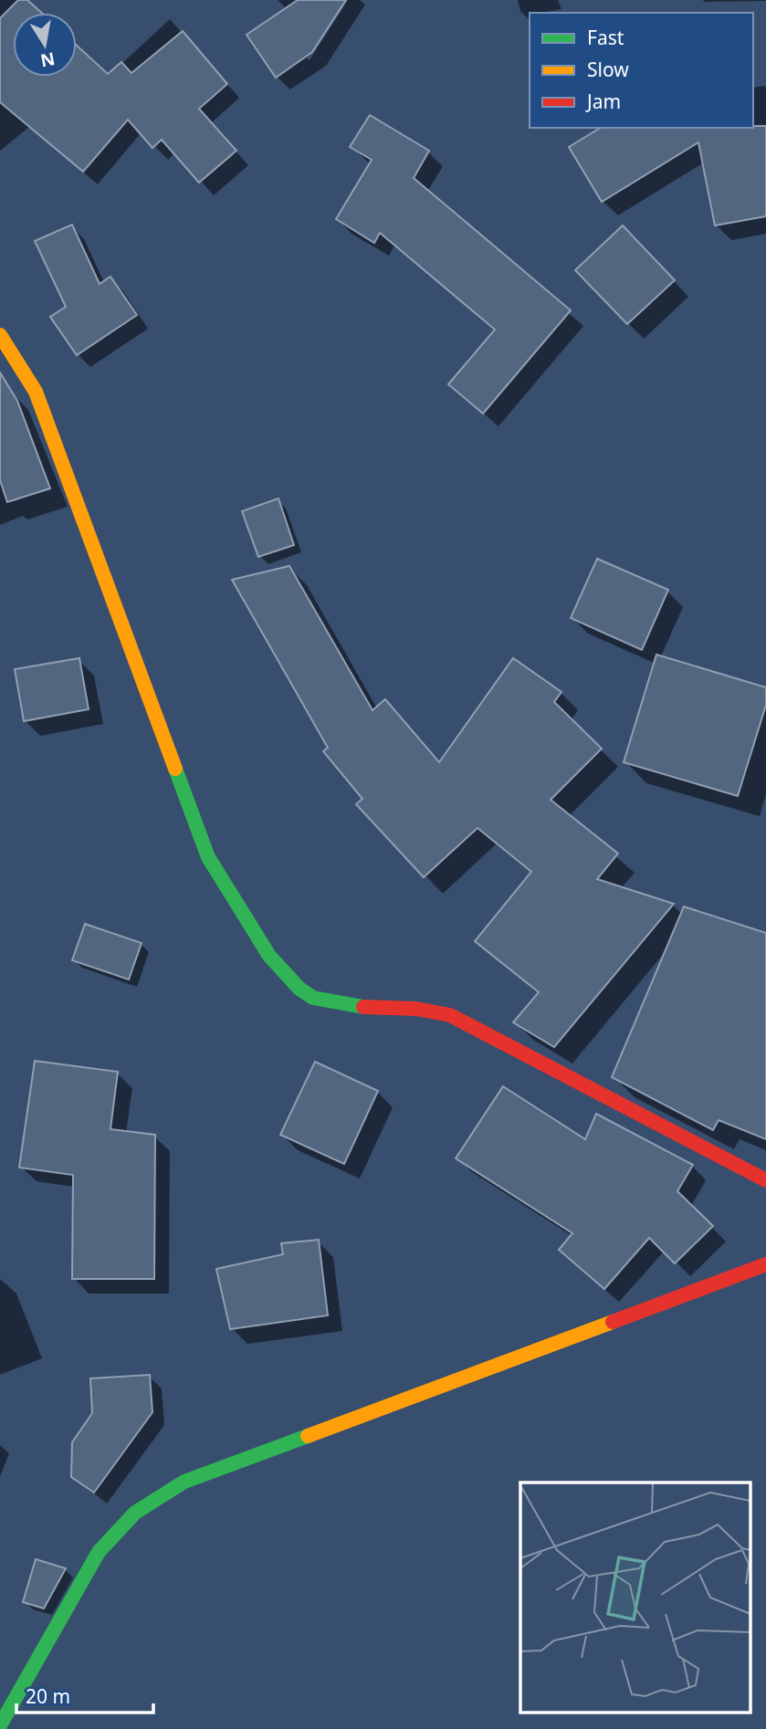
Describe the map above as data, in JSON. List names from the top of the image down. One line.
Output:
{"legend":["Fast","Slow","Jam"],"scale_bar":"20 m","north":"bottom"}
